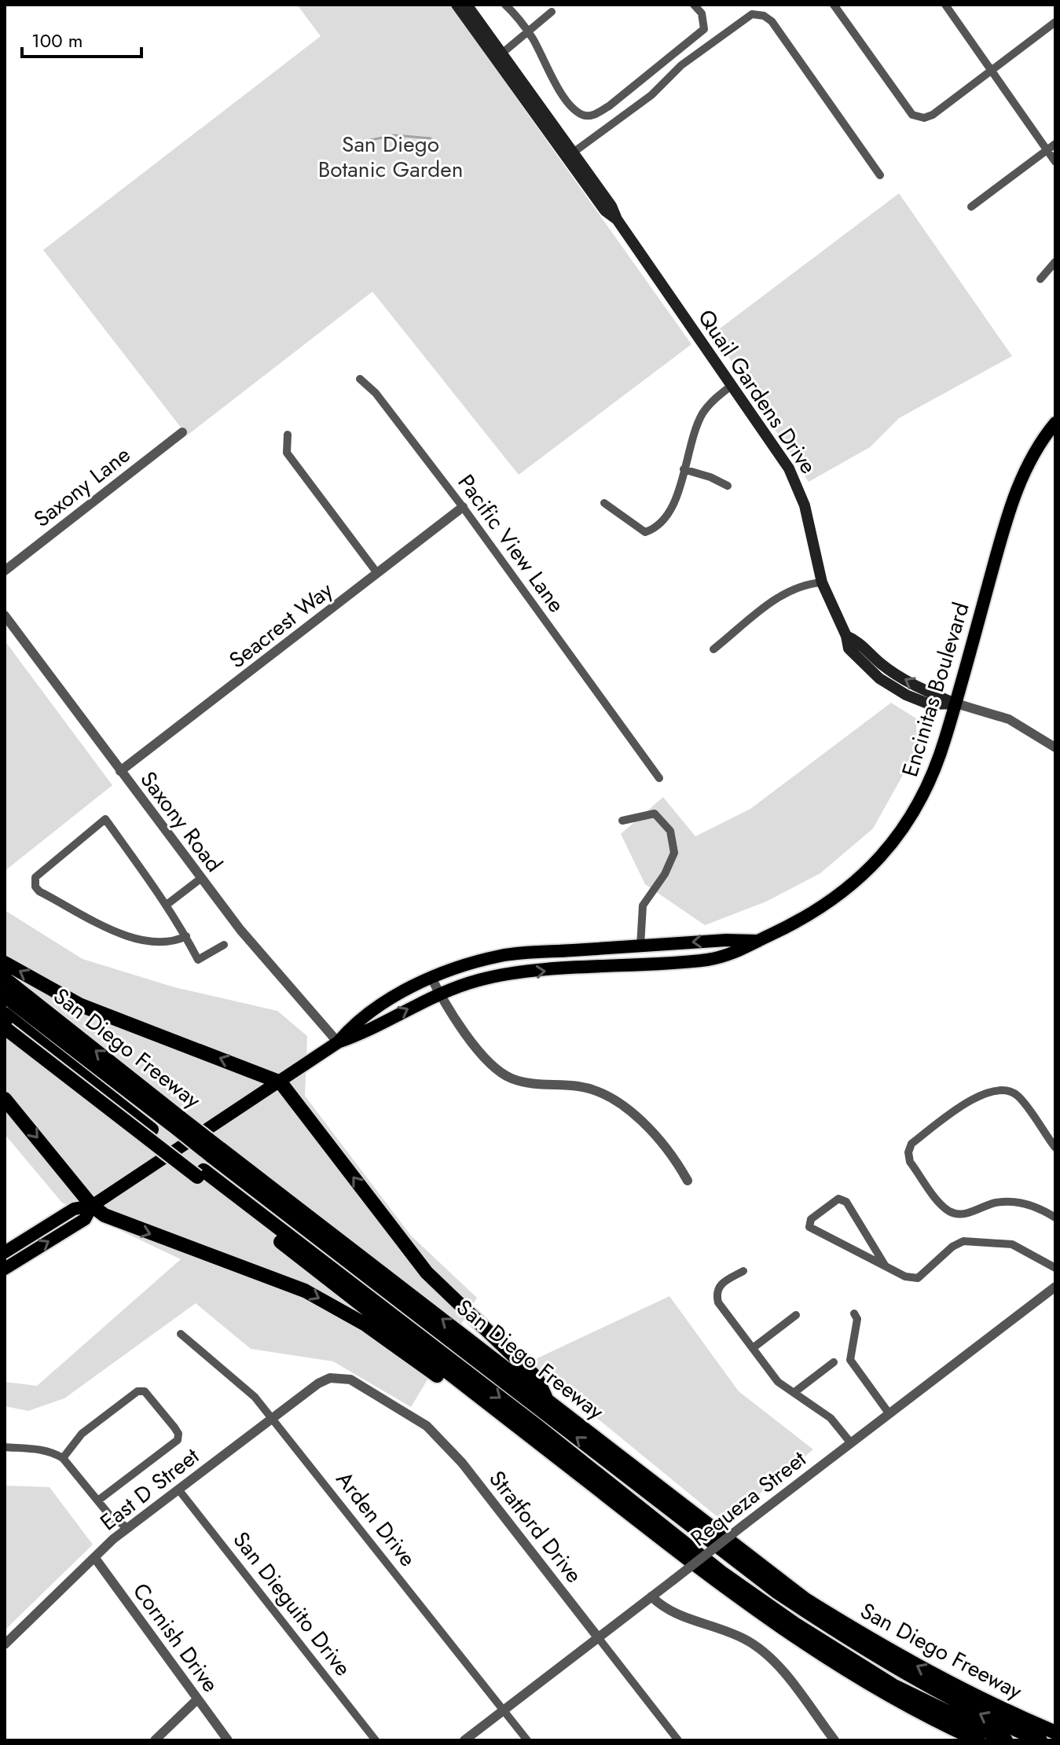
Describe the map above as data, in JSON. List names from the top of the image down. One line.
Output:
{"streets":{"highway":["San Diego Freeway"],"main road":["Quail Gardens Drive","Encinitas Boulevard"],"street":["Saxony Lane","Pacific View Lane","Seacrest Way","Saxony Road","East D Street","Requeza Street","Arden Drive","Stratford Drive","San Dieguito Drive","Cornish Drive"]},"crossings":[["Quail Gardens Drive","Encinitas Boulevard"],["Pacific View Lane","Seacrest Way"],["Seacrest Way","Saxony Road"],["Encinitas Boulevard","Saxony Road"],["East D Street","Arden Drive"],["East D Street","Stratford Drive"],["East D Street","San Dieguito Drive"],["East D Street","Cornish Drive"],["Requeza Street","Arden Drive"],["Requeza Street","Stratford Drive"]],"parks":["San Diego Botanic Garden"],"scale_bar":"100 m"}
